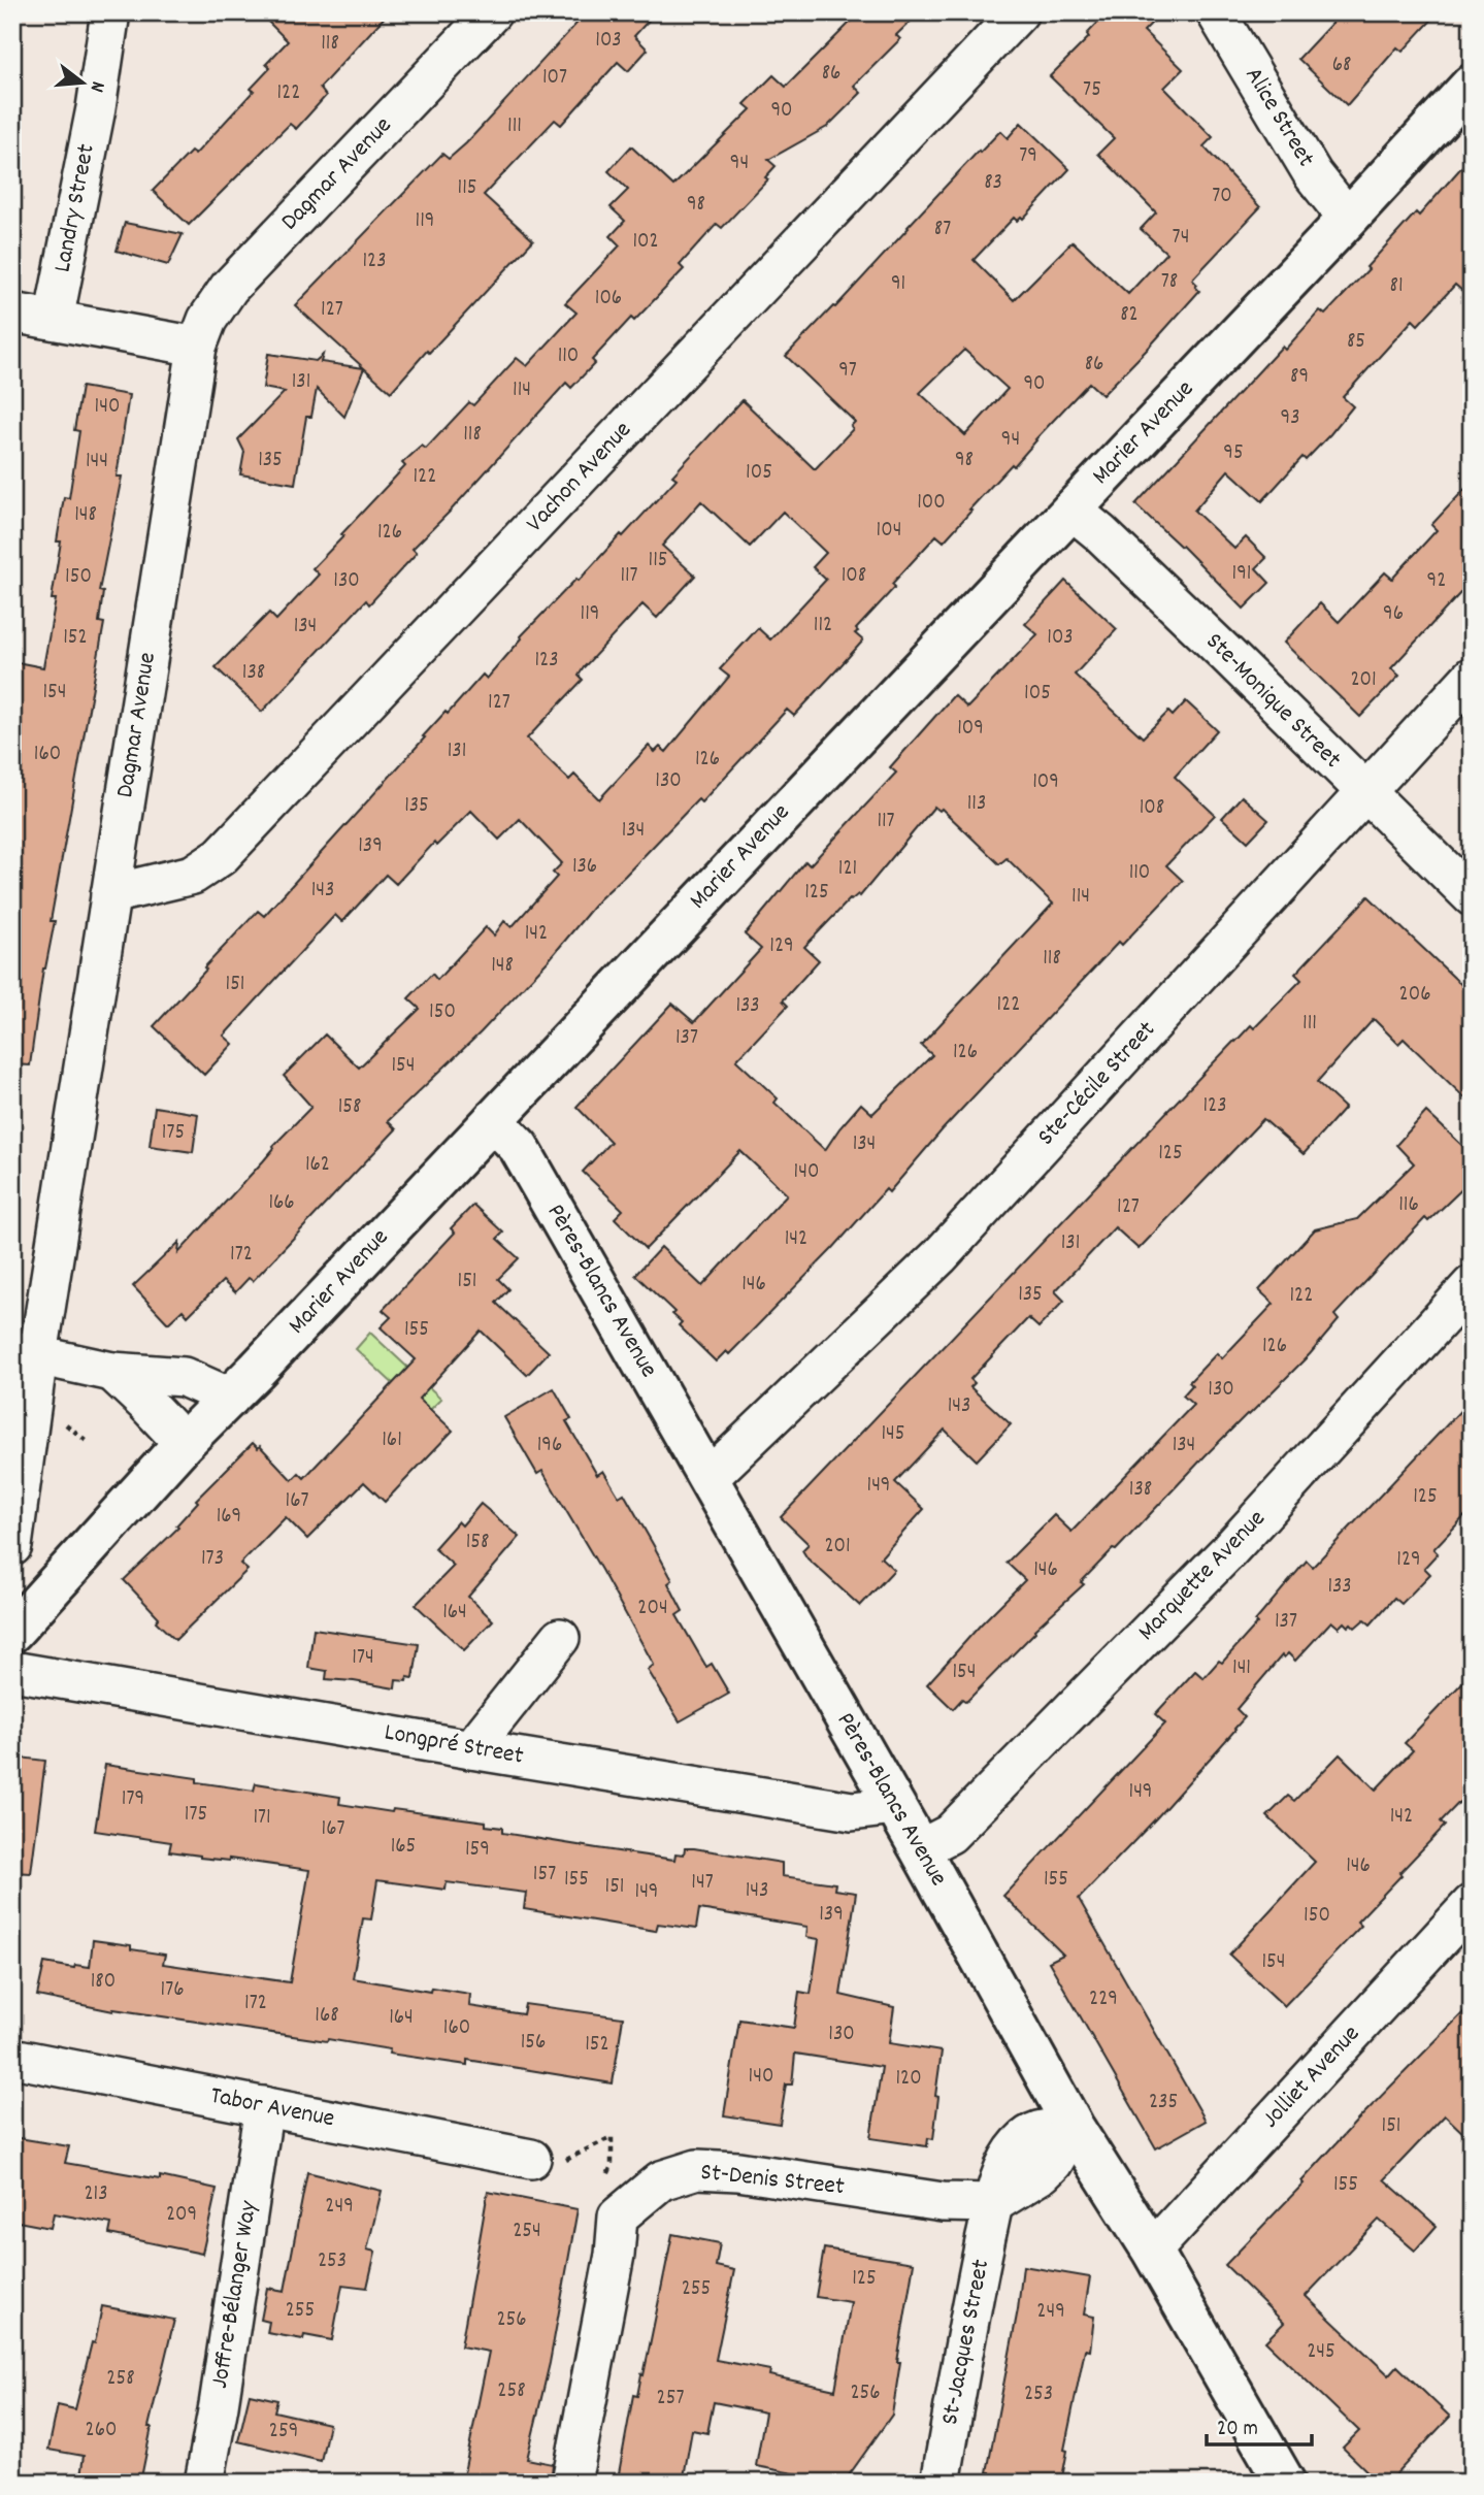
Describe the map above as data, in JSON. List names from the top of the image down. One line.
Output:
{"streets":{"street":["Alice Street","Dagmar Avenue","Landry Street","Marier Avenue","Vachon Avenue","Ste-Monique Street","Ste-Cécile Street","Pères-Blancs Avenue","Marquette Avenue","Longpré Street","Jolliet Avenue","Tabor Avenue","St-Denis Street","Joffre-Bélanger Way","St-Jacques Street"]},"crossings":[["Alice Street","Marier Avenue"],["Dagmar Avenue","Vachon Avenue"],["Marier Avenue","Ste-Monique Street"],["Marier Avenue","Pères-Blancs Avenue"],["Ste-Monique Street","Ste-Cécile Street"],["Ste-Cécile Street","Pères-Blancs Avenue"],["Pères-Blancs Avenue","Marquette Avenue"],["Pères-Blancs Avenue","Longpré Street"],["Pères-Blancs Avenue","Jolliet Avenue"],["Pères-Blancs Avenue","St-Jacques Street"],["Tabor Avenue","Joffre-Bélanger Way"],["St-Denis Street","St-Jacques Street"]],"house_numbers":["103","118","68","86","107","75","122","90","111","79","94","83","115","70","98","119","87","74","102","123","78","91","81","106","127","82","85","110","86","97","89","131","90","114","140","93","118","94","95","135","98","144","105","122","100","148","104","126","115","191","117","108","150","130","92","119","96","112","134","152","103","123","138","201","154","105","127","109","131","160","126","130","109","113","135","108","117","134","139","136","121","110","143","125","114","142","129","118","148","151","206","122","133","150","111","137","126","154","123","158","175","134","125","162","140","166","116","127","142","131","172","151","146","135","122","155","126","130","143","145","161","196","134","149","138","125","167","169","158","201","173","129","146","133","204","164","137","174","141","154","149","179","175","142","171","167","165","159","146","157","155","155","147","151","143","149","139","150","154","180","176","229","172","168","164","160","130","156","152","140","120","235","151","155","213","249","209","254","253","125","255","255","249","256","245","258","258","256","253","257","260","259"],"scale_bar":"20 m","north":"right"}
